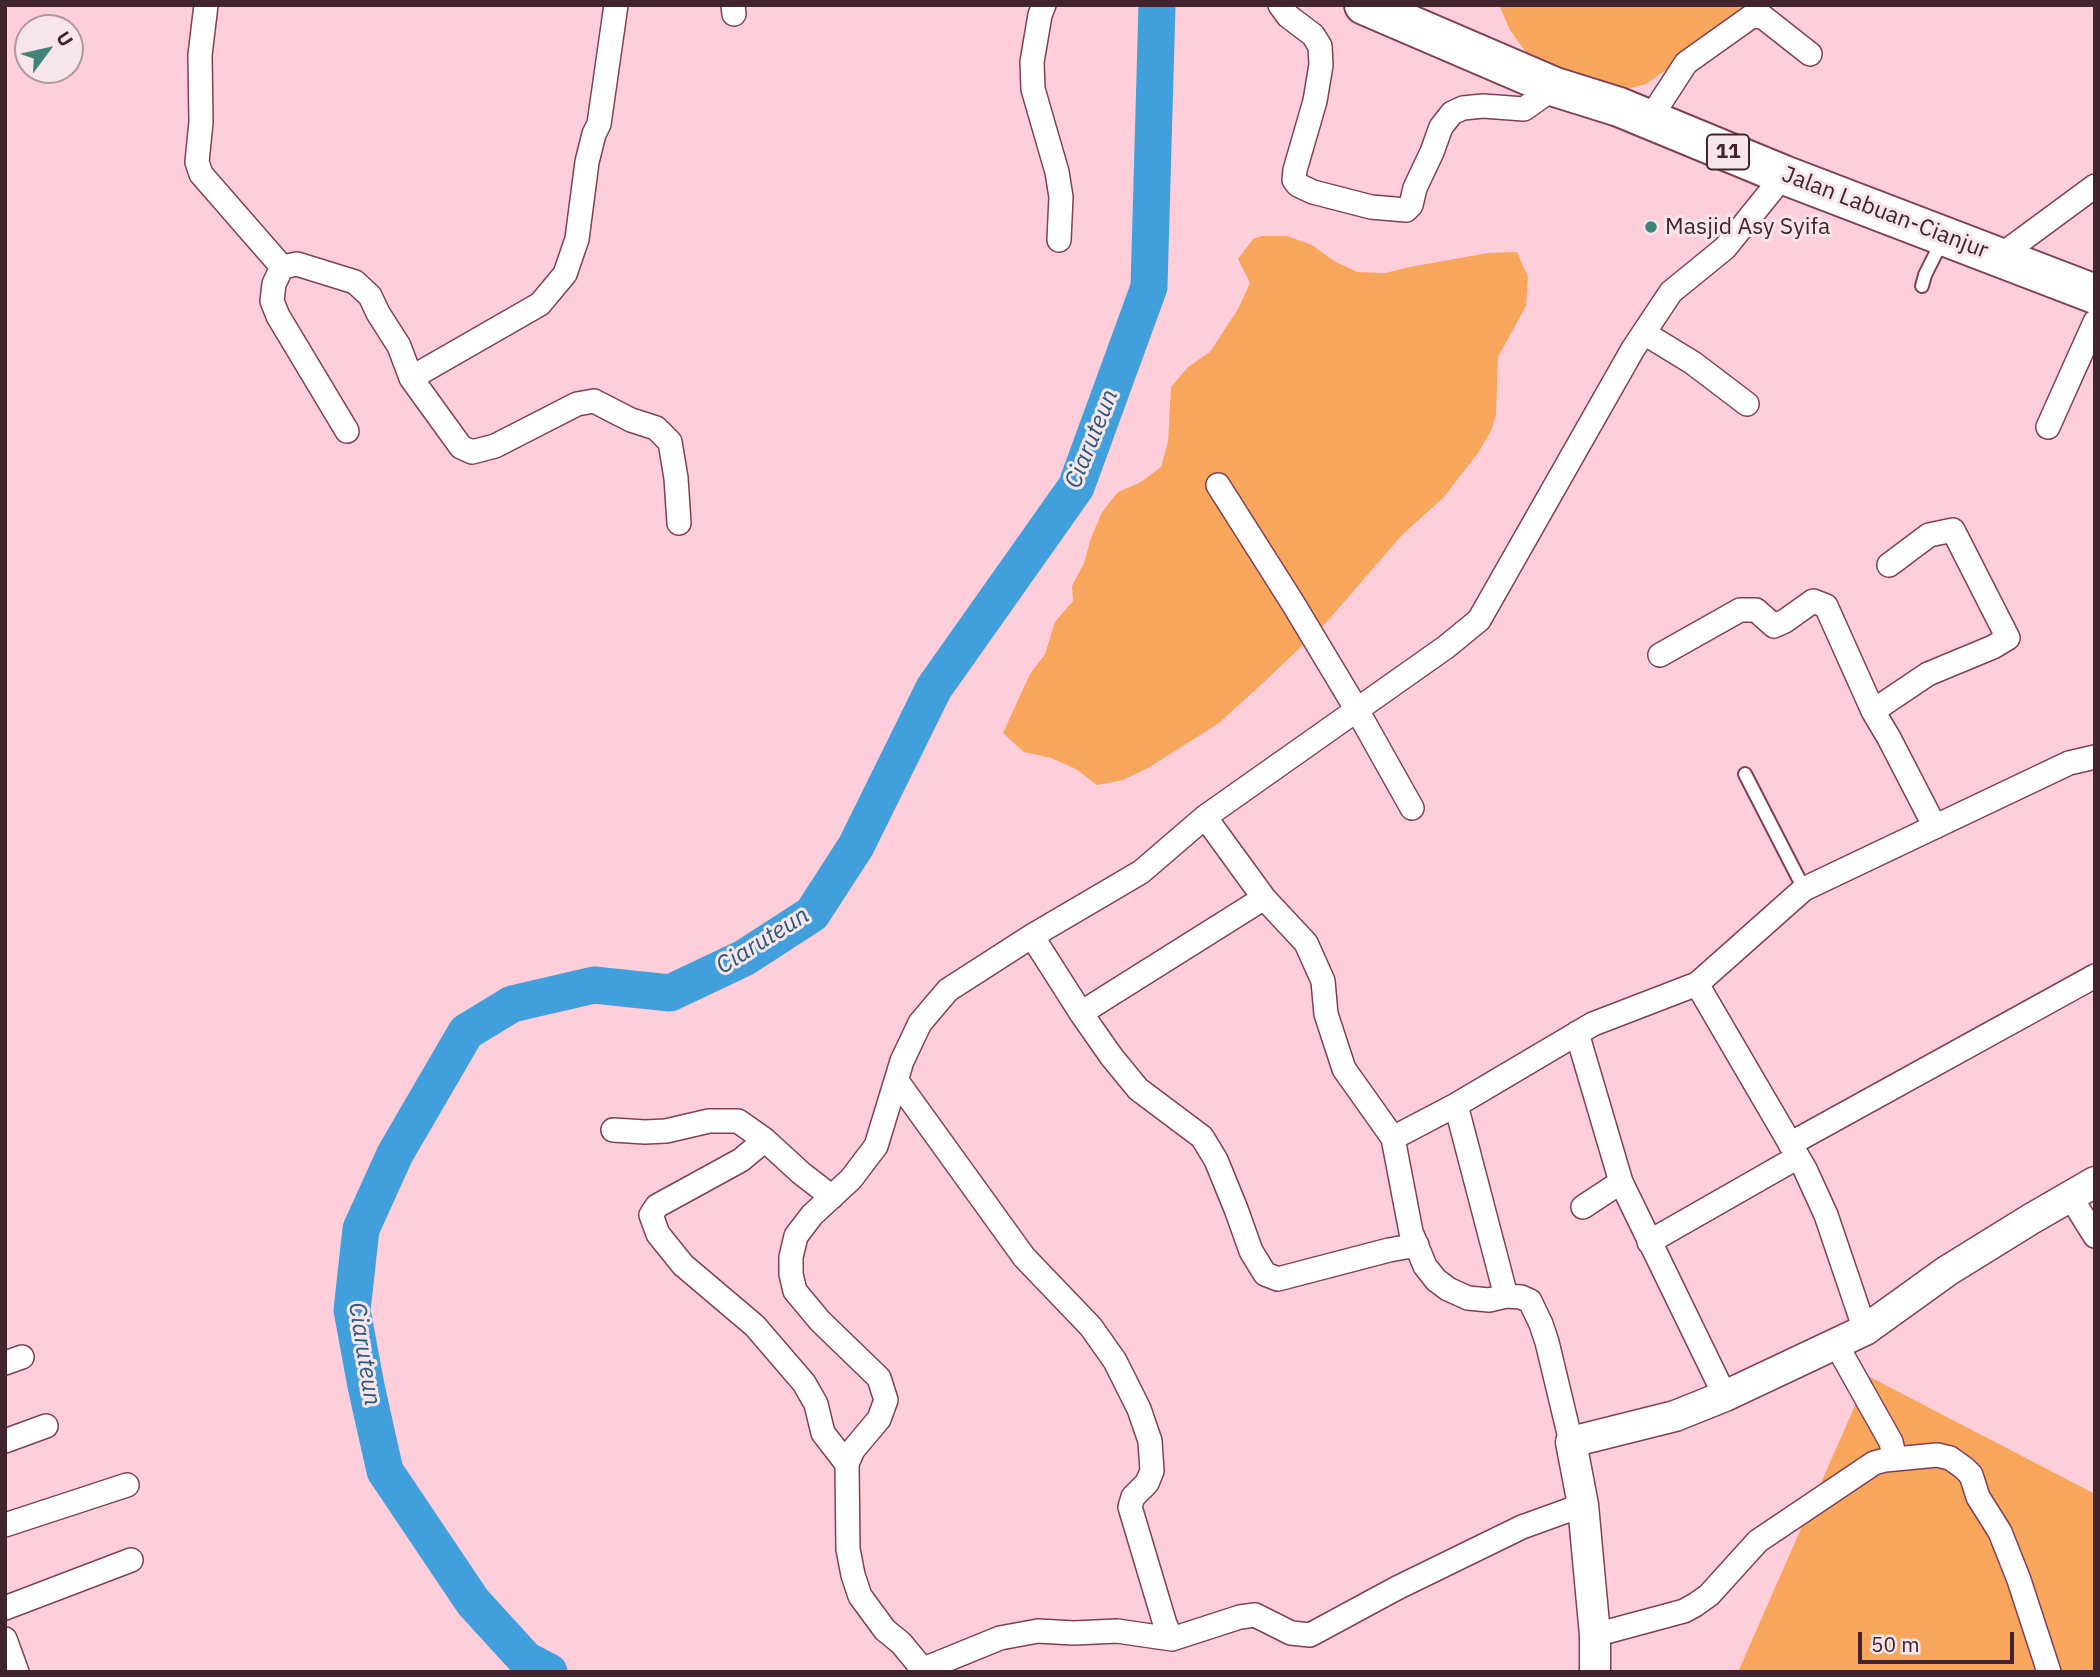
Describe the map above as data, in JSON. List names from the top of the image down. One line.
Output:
{"streets":{"highway":["11","Jalan Labuan-Cianjur"]},"water":["Ciaruteun"],"places":["Masjid Asy Syifa"],"scale_bar":"50 m","north":"top right"}
